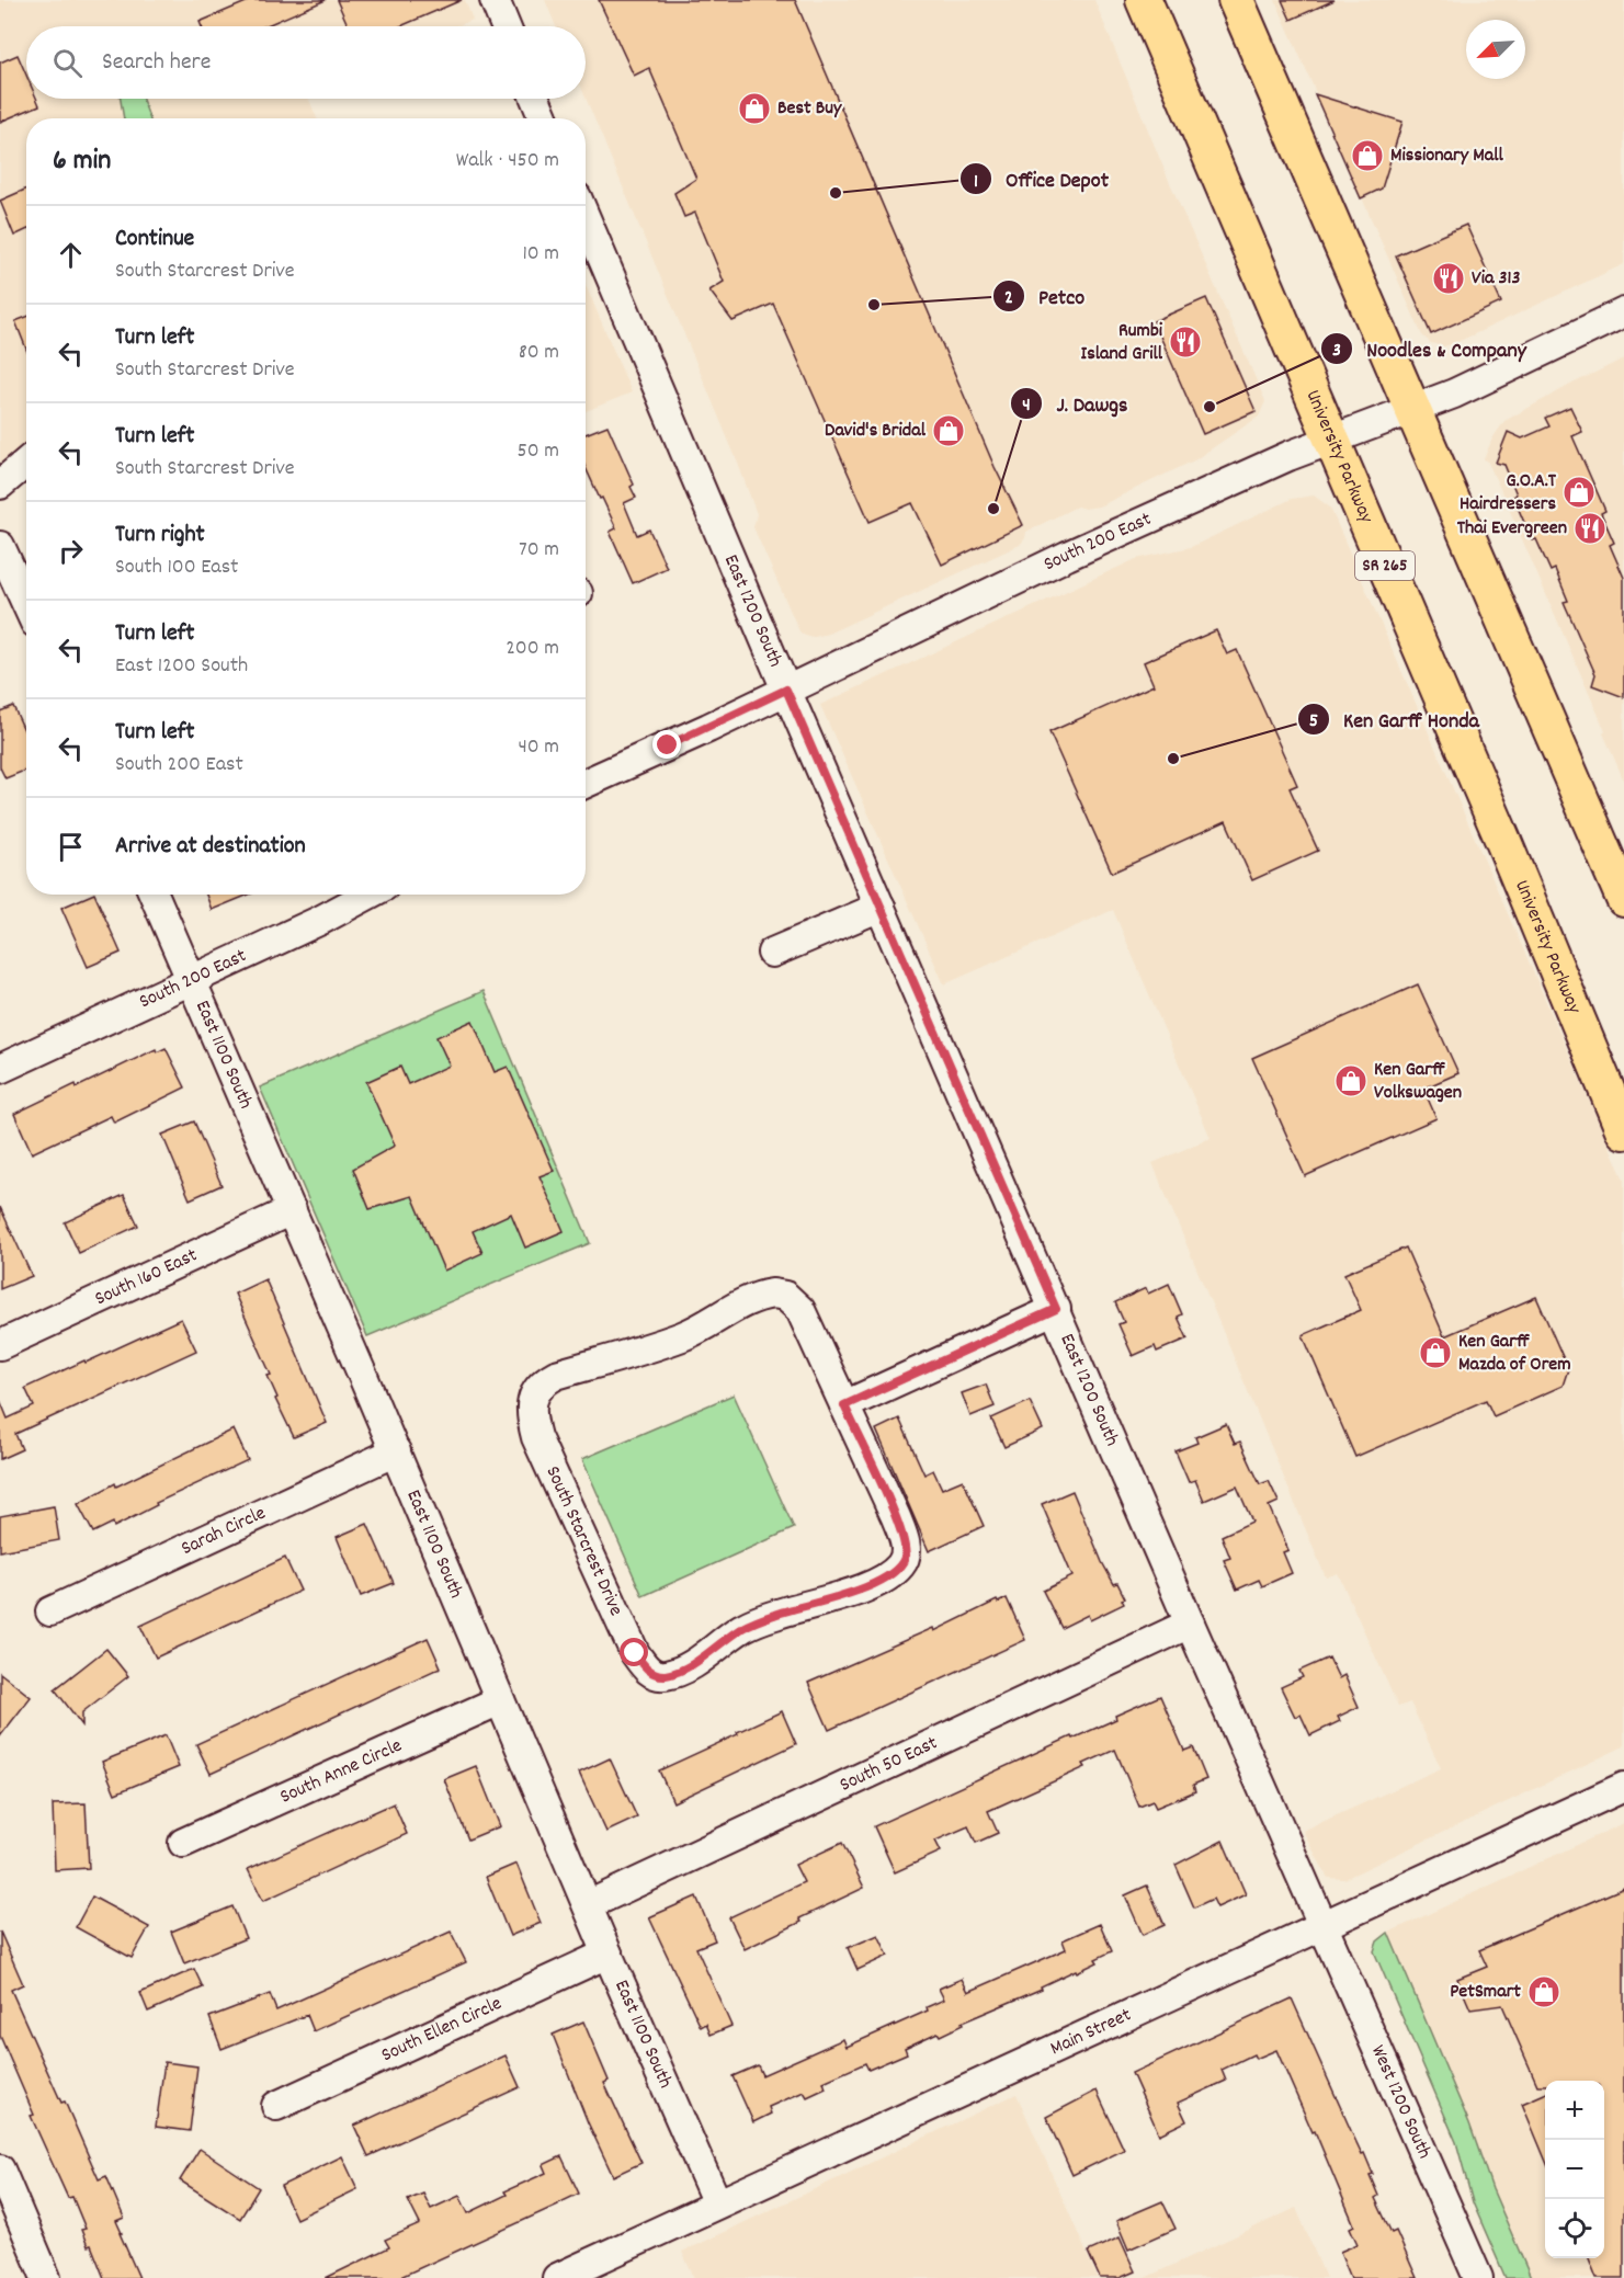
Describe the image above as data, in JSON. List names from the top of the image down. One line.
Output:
{"streets":{"main road":["University Parkway","SR 265"],"street":["South 200 East","East 1200 South","East 1100 South","South 160 East","Sarah Circle","South Starcrest Drive","South 50 East","South Anne Circle","South Ellen Circle","Main Street","West 1200 South"]},"crossings":[["University Parkway","South 200 East"],["South 200 East","East 1200 South"],["South 200 East","East 1100 South"],["East 1200 South","South 50 East"],["East 1200 South","Main Street"],["East 1200 South","West 1200 South"],["East 1100 South","South 160 East"],["East 1100 South","Sarah Circle"],["East 1100 South","South 50 East"],["East 1100 South","South Anne Circle"],["East 1100 South","South Ellen Circle"],["East 1100 South","Main Street"],["Main Street","West 1200 South"]],"places":{"shop":["Best Buy","Missionary Mall","David's Bridal","G.O.A.T Hairdressers","Ken Garff Volkswagen","Ken Garff Mazda of Orem","PetSmart"],"other":["Office Depot","Petco","Noodles & Company","J. Dawgs","Ken Garff Honda"],"restaurant":["Via 313","Rumbi Island Grill","Thai Evergreen"]},"north":"bottom left","page":{"search":"Search here","heading":["6 min","Walk · 450 m"],"list":[["Continue","South Starcrest Drive","10 m"],["Turn left","South Starcrest Drive","80 m"],["Turn left","South Starcrest Drive","50 m"],["Turn right","South 100 East","70 m"],["Turn left","East 1200 South","200 m"],["Turn left","South 200 East","40 m"],"Arrive at destination"],"map_buttons":["+","−"]}}
